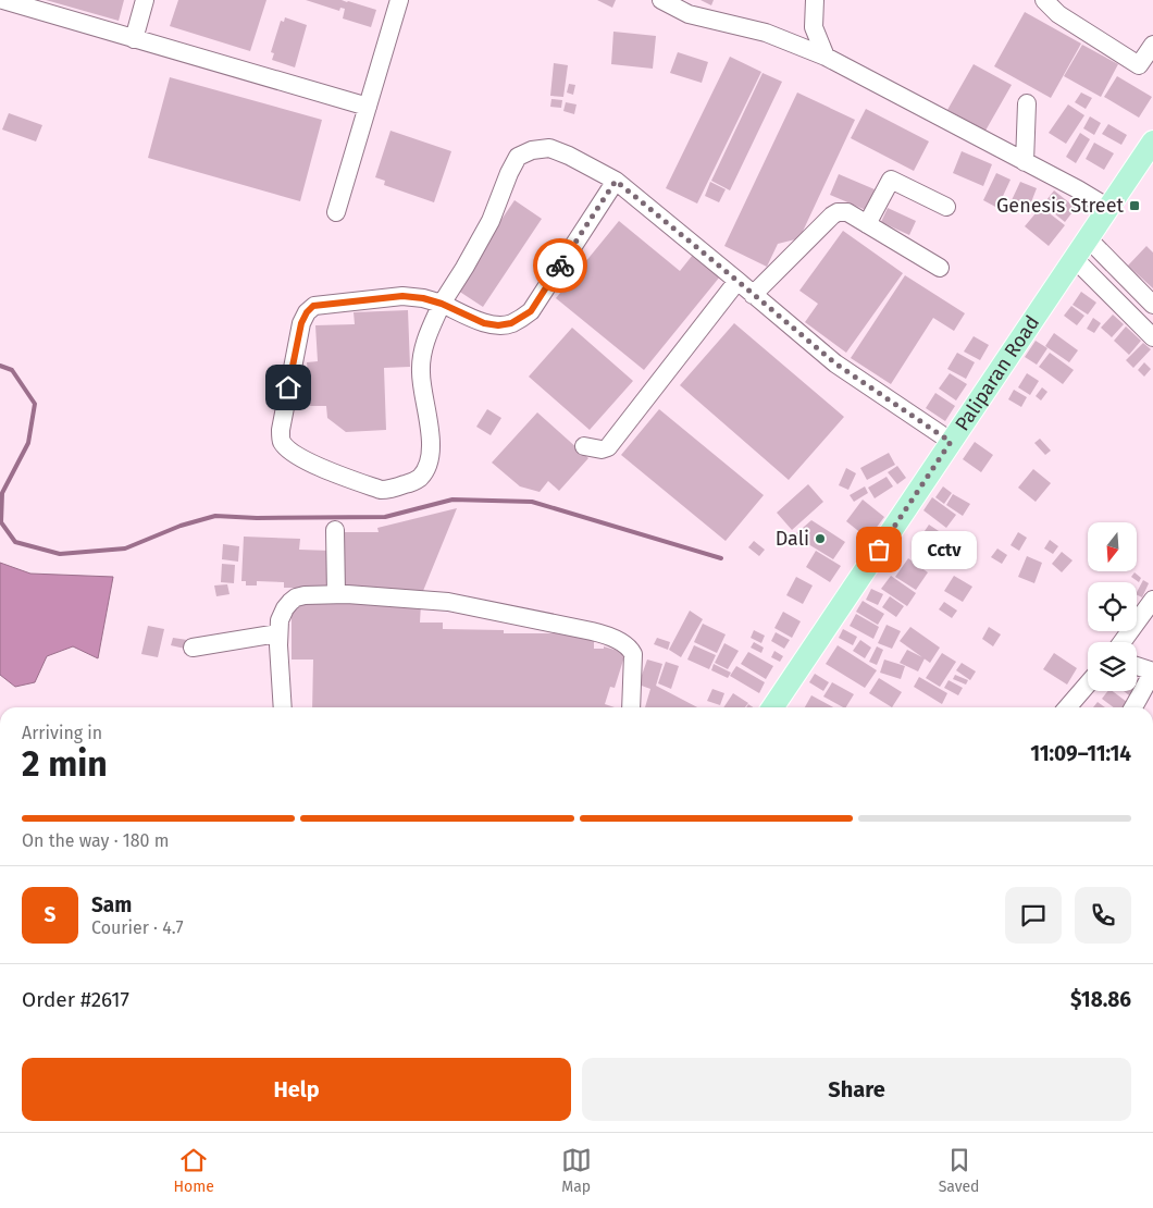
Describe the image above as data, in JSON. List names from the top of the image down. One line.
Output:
{"streets":{"main road":["Paliparan Road"]},"places":{"transit":["Genesis Street"],"other":["Dali","Cctv"]},"north":"bottom","page":{"bubble":"Cctv","heading":["2 min","Arriving in","11:09–11:14"],"panel":["Sam","Courier · 4.7","Order #2617","$18.86"],"bar":"On the way · 180 m","round":"S","buttons":["Help","Share"],"tabs":["Home","Map","Saved"]}}
